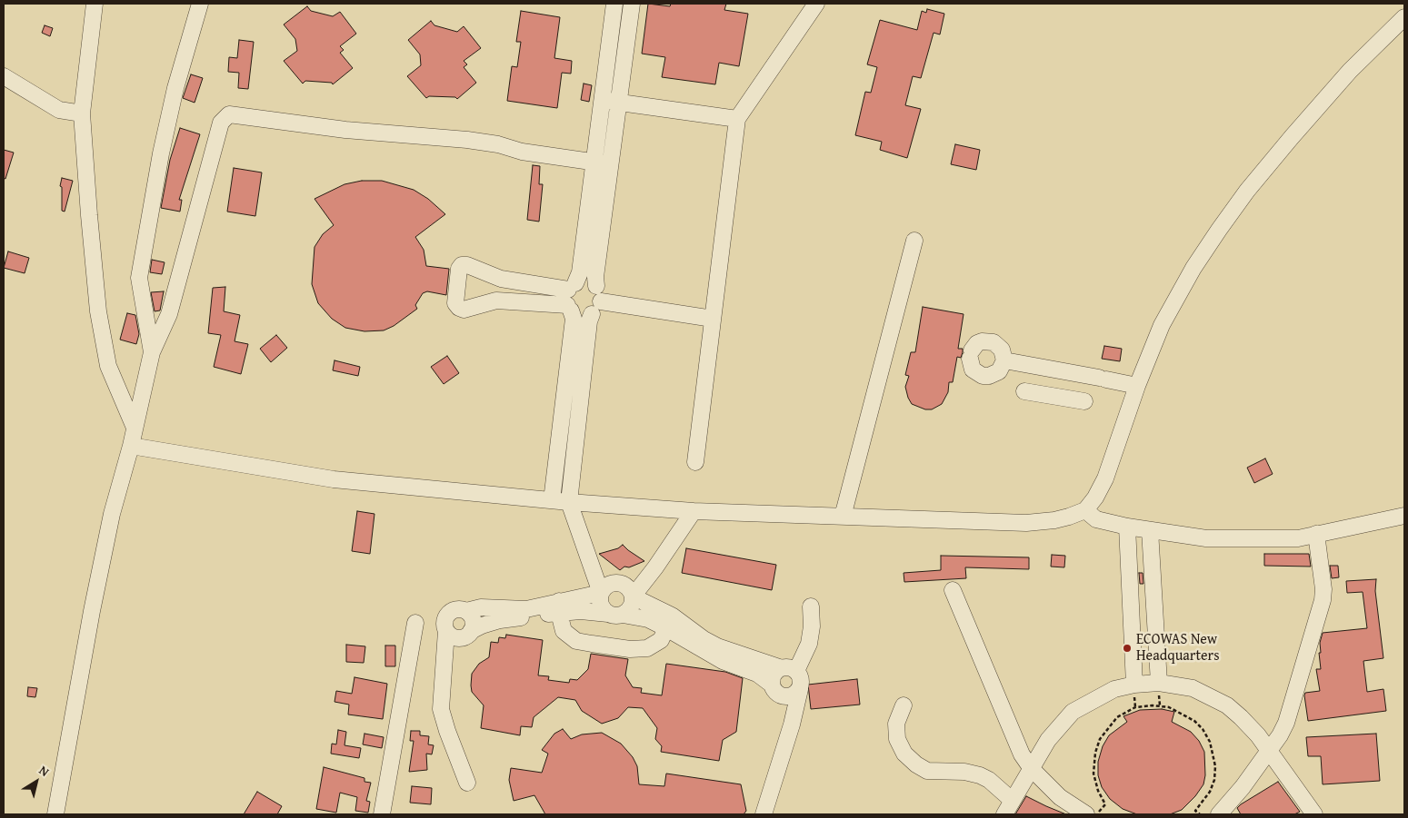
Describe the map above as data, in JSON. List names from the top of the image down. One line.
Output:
{"places":["ECOWAS New Headquarters"],"north":"top right"}
